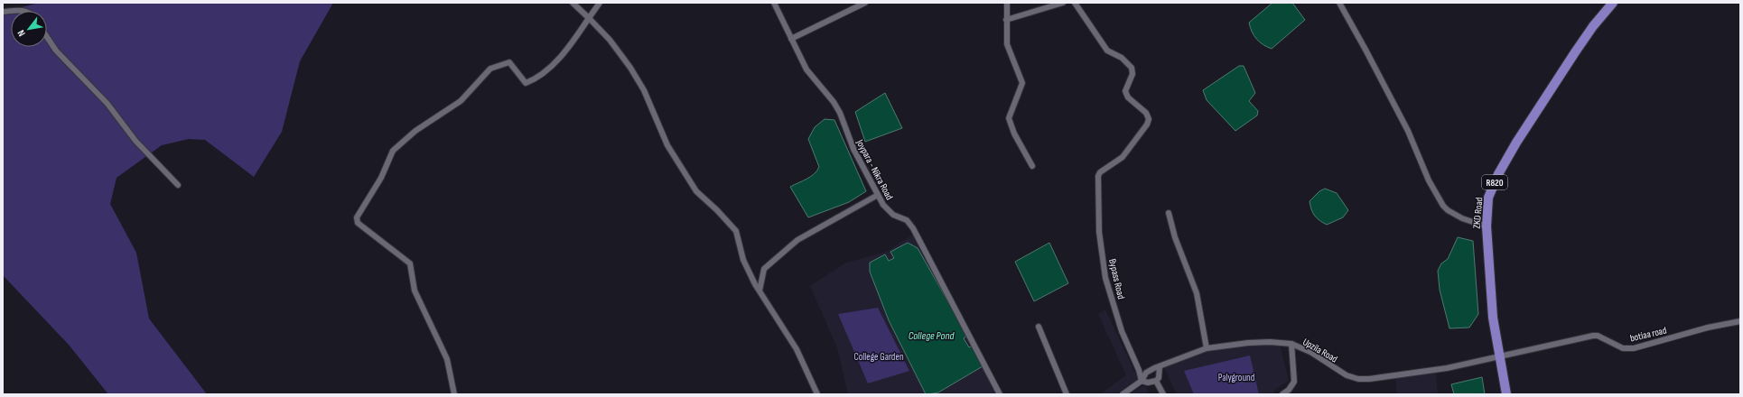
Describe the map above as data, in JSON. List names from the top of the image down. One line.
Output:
{"streets":{"main road":["R820","ZKD Road"],"street":["Joypara - Nikra Road","Bypass Road","botiaa road","Upzila Road"]},"crossings":[["ZKD Road","botiaa road"],["ZKD Road","Upzila Road"],["Bypass Road","Upzila Road"],["botiaa road","Upzila Road"]],"water":["College Pond"],"parks":["College Garden","Palyground"],"north":"bottom left"}
